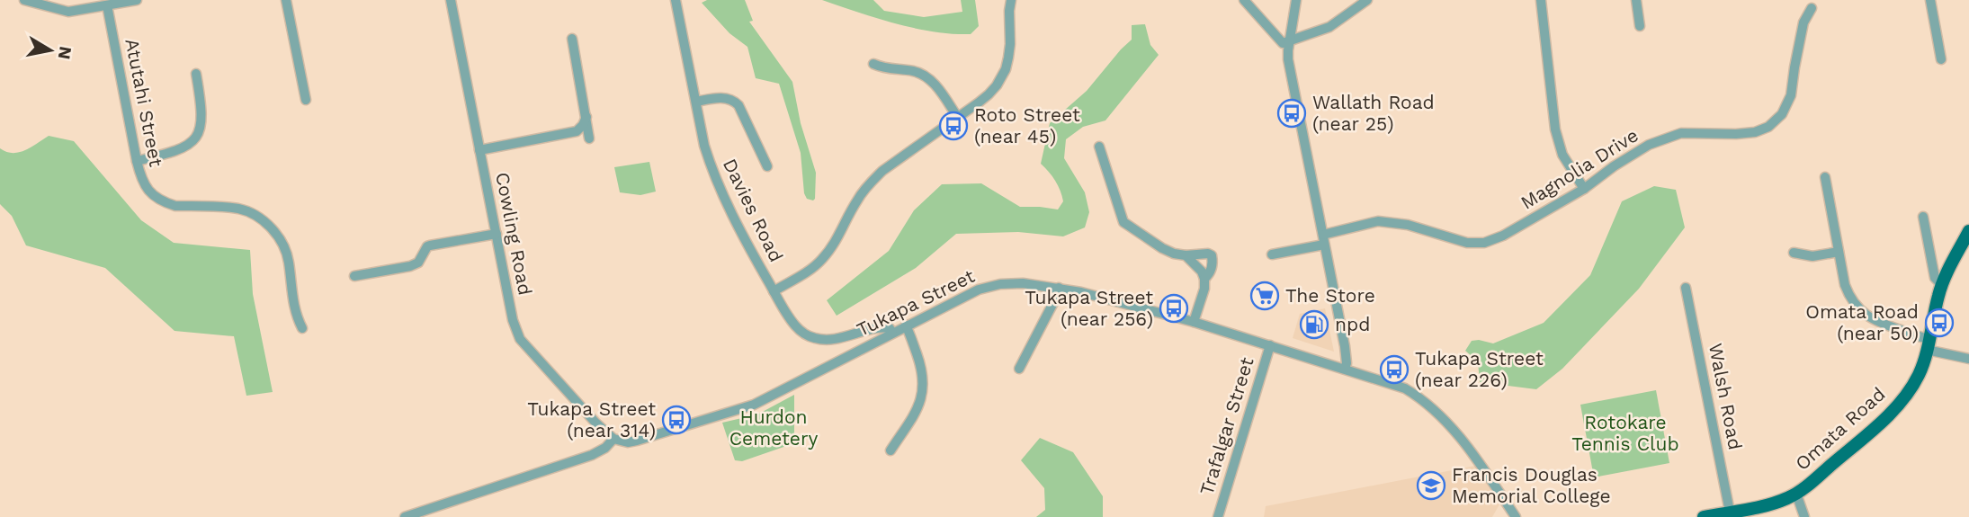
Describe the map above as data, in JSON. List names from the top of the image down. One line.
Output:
{"streets":{"main road":["Omata Road"],"street":["Atutahi Street","Magnolia Drive","Davies Road","Cowling Road","Tukapa Street","Walsh Road","Trafalgar Street"]},"crossings":[["Davies Road","Tukapa Street"],["Cowling Road","Tukapa Street"],["Tukapa Street","Trafalgar Street"],["Walsh Road","Omata Road"]],"parks":["Hurdon Cemetery","Rotokare Tennis Club"],"places":{"bus stop":["Wallath Road (near 25)","Roto Street (near 45)","Tukapa Street (near 256)","Omata Road (near 50)","Tukapa Street (near 226)","Tukapa Street (near 314)"],"supermarket":["The Store"],"fuel station":["npd"],"school or university":["Francis Douglas Memorial College"]},"north":"right"}
